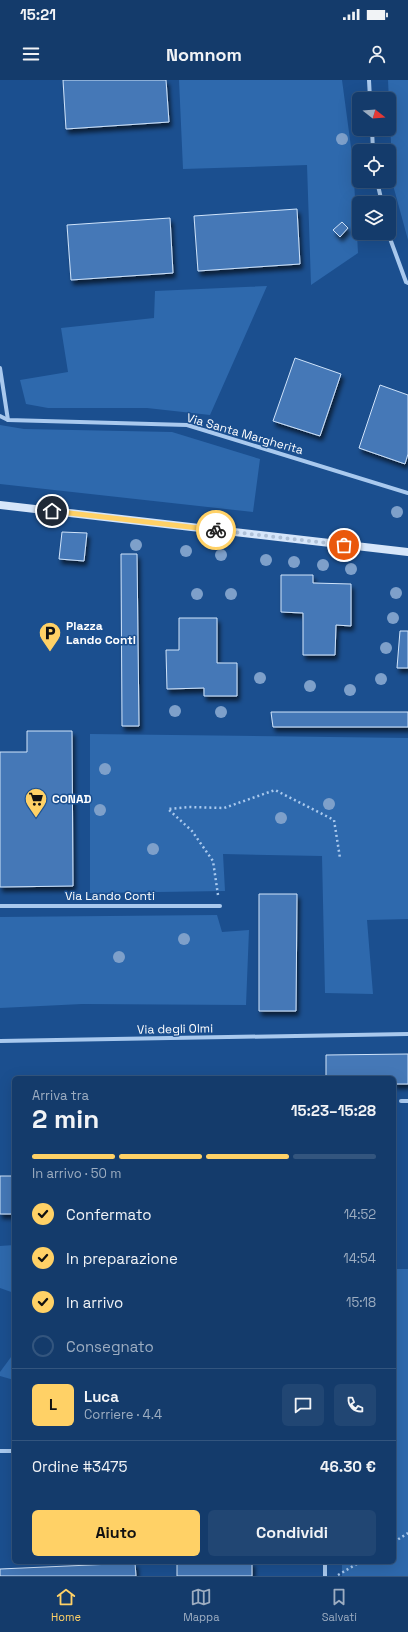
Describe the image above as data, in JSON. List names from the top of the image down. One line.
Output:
{"streets":{"street":["Via Santa Margherita","Via Lando Conti","Via degli Olmi"]},"places":{"parking":["Piazza Lando Conti"],"supermarket":["CONAD"]},"north":"right","page":{"status":"15:21","header":"Nomnom","heading":["2 min","Arriva tra","15:23–15:28"],"panel":["Luca","Corriere · 4.4","Ordine #3475","46.30 €"],"bar":"In arrivo · 50 m","list":[["Confermato","14:52"],["In preparazione","14:54"],["In arrivo","15:18"],"Consegnato"],"round":"L","buttons":["Aiuto","Condividi"],"tabs":["Home","Mappa","Salvati"]}}
